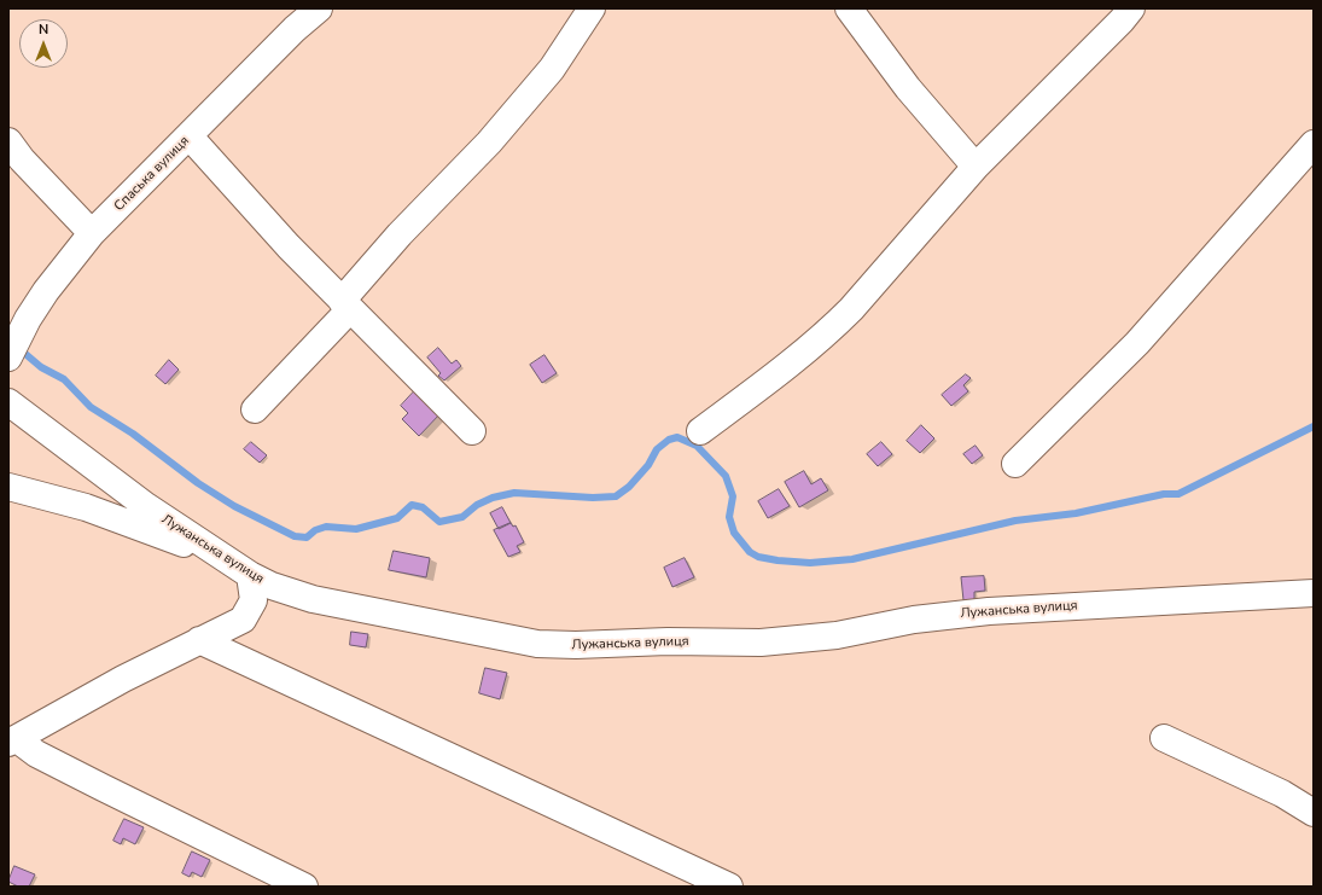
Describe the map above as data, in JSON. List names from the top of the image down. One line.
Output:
{"streets":{"street":["Спаська вулиця","Лужанська вулиця"]},"north":"top"}
